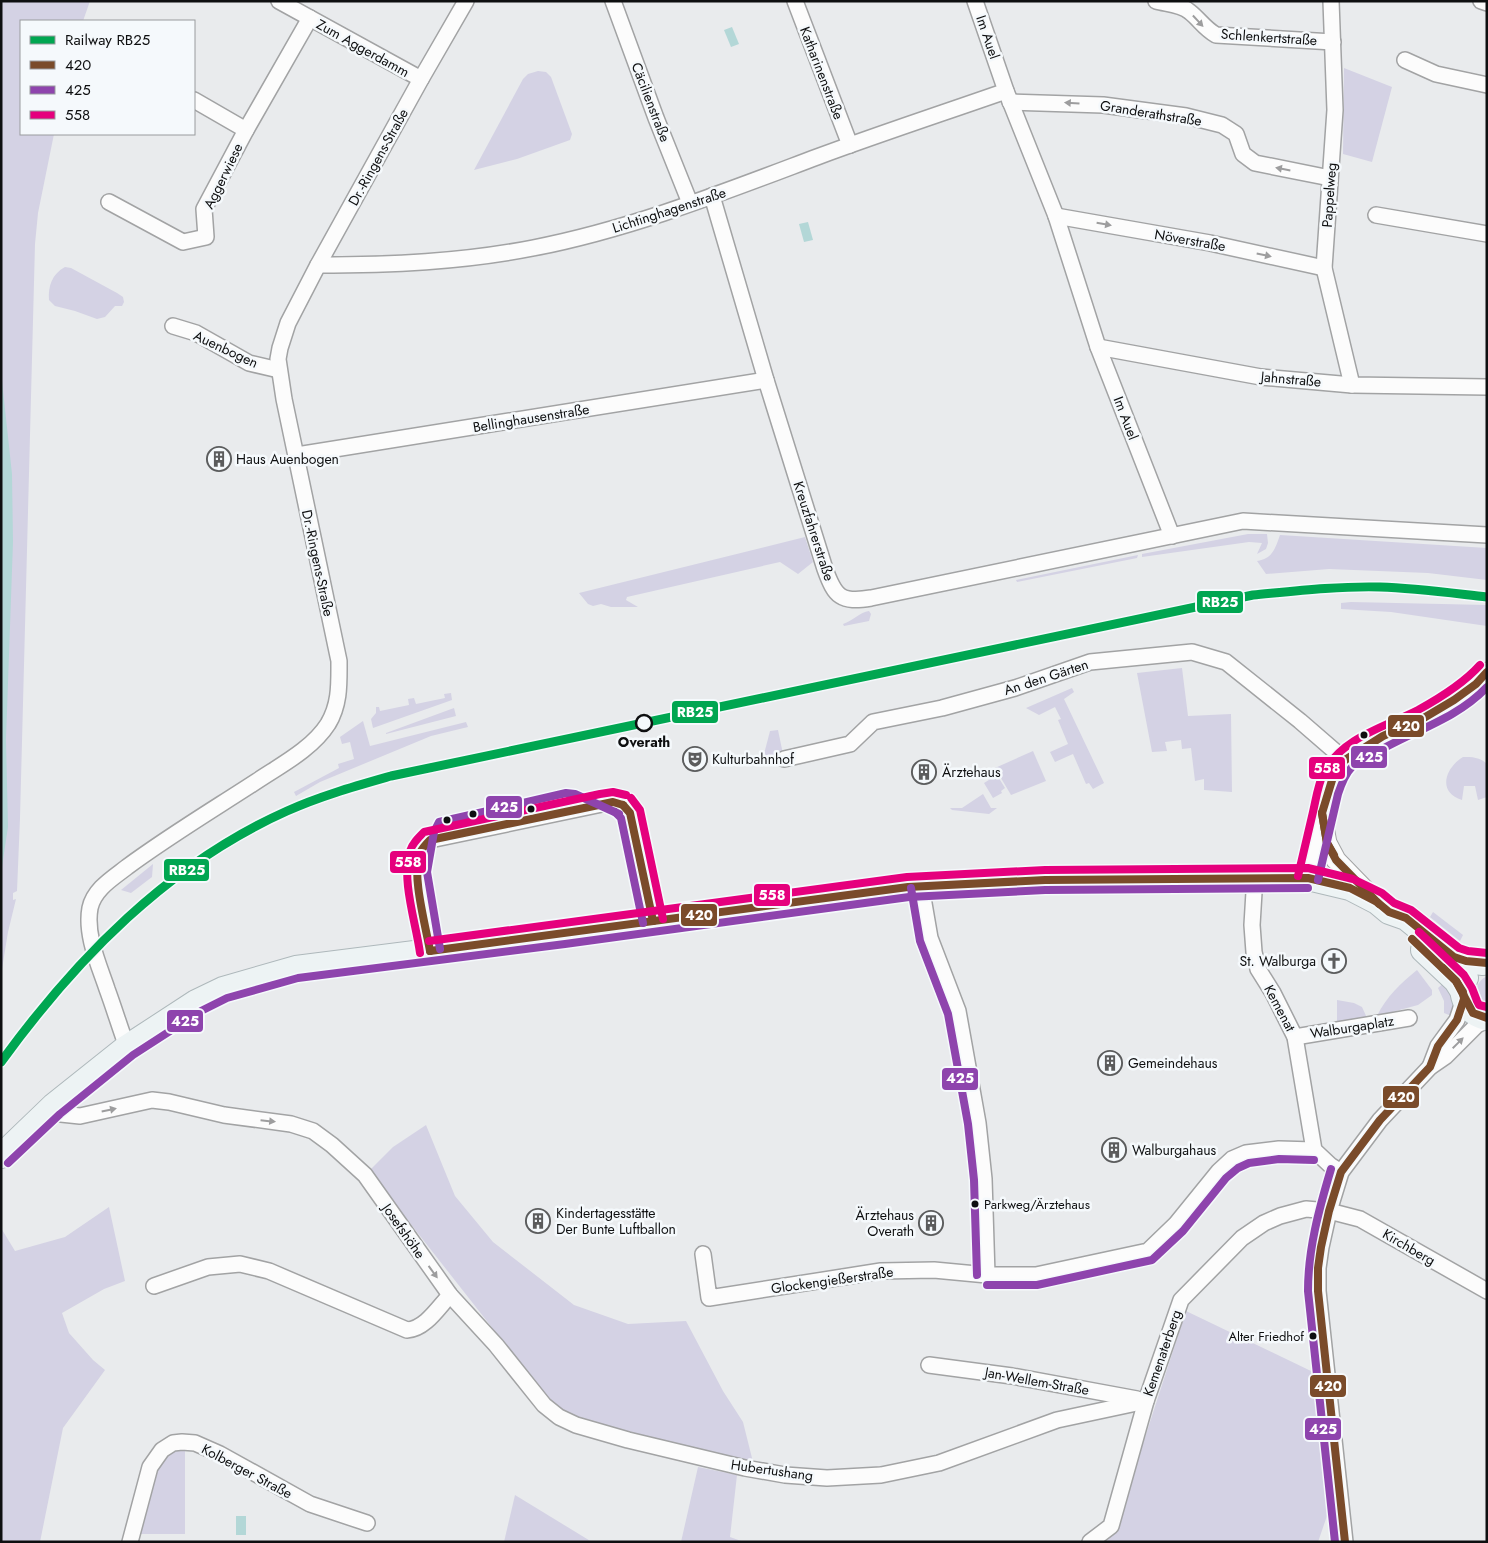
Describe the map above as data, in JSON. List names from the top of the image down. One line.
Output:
{"streets":{"street":["Im Auel","Schlenkertstraße","Zum Aggerdamm","Katharinenstraße","Cäcilienstraße","Granderathstraße","Dr.-Ringens-Straße","Aggerwiese","Pappelweg","Lichtinghagenstraße","Növerstraße","Auenbogen","Jahnstraße","Bellinghausenstraße","Kreuzfahrerstraße","An den Gärten","Kemenat","Walburgaplatz","Josefshöhe","Kirchberg","Glockengießerstraße","Kemenaterberg","Jan-Wellem-Straße","Hubertushang","Kolberger Straße"]},"crossings":[["Im Auel","Granderathstraße"],["Im Auel","Lichtinghagenstraße"],["Im Auel","Növerstraße"],["Im Auel","Jahnstraße"],["Im Auel","Kreuzfahrerstraße"],["Schlenkertstraße","Pappelweg"],["Zum Aggerdamm","Dr.-Ringens-Straße"],["Zum Aggerdamm","Aggerwiese"],["Katharinenstraße","Lichtinghagenstraße"],["Cäcilienstraße","Lichtinghagenstraße"],["Granderathstraße","Pappelweg"],["Granderathstraße","Lichtinghagenstraße"],["Dr.-Ringens-Straße","Lichtinghagenstraße"],["Dr.-Ringens-Straße","Auenbogen"],["Dr.-Ringens-Straße","Bellinghausenstraße"],["Pappelweg","Növerstraße"],["Pappelweg","Jahnstraße"],["Lichtinghagenstraße","Kreuzfahrerstraße"],["Bellinghausenstraße","Kreuzfahrerstraße"],["Kemenat","Walburgaplatz"],["Kemenat","Glockengießerstraße"],["Josefshöhe","Hubertushang"],["Kirchberg","Kemenaterberg"],["Kemenaterberg","Jan-Wellem-Straße"],["Kemenaterberg","Hubertushang"],["Jan-Wellem-Straße","Hubertushang"]],"one_way":["Schlenkertstraße","Granderathstraße","Növerstraße","Josefshöhe"],"places":{"building":["Haus Auenbogen","Ärztehaus","Gemeindehaus","Walburgahaus","Kindertagesstätte Der Bunte Luftballon","Ärztehaus Overath"],"other":["Overath","Parkweg/Ärztehaus","Alter Friedhof"],"theatre":["Kulturbahnhof"],"church":["St. Walburga"]},"lines":["rail line RB25","transit line 558","transit line 420","transit line 425"],"legend":["Railway RB25","420","425","558"]}
